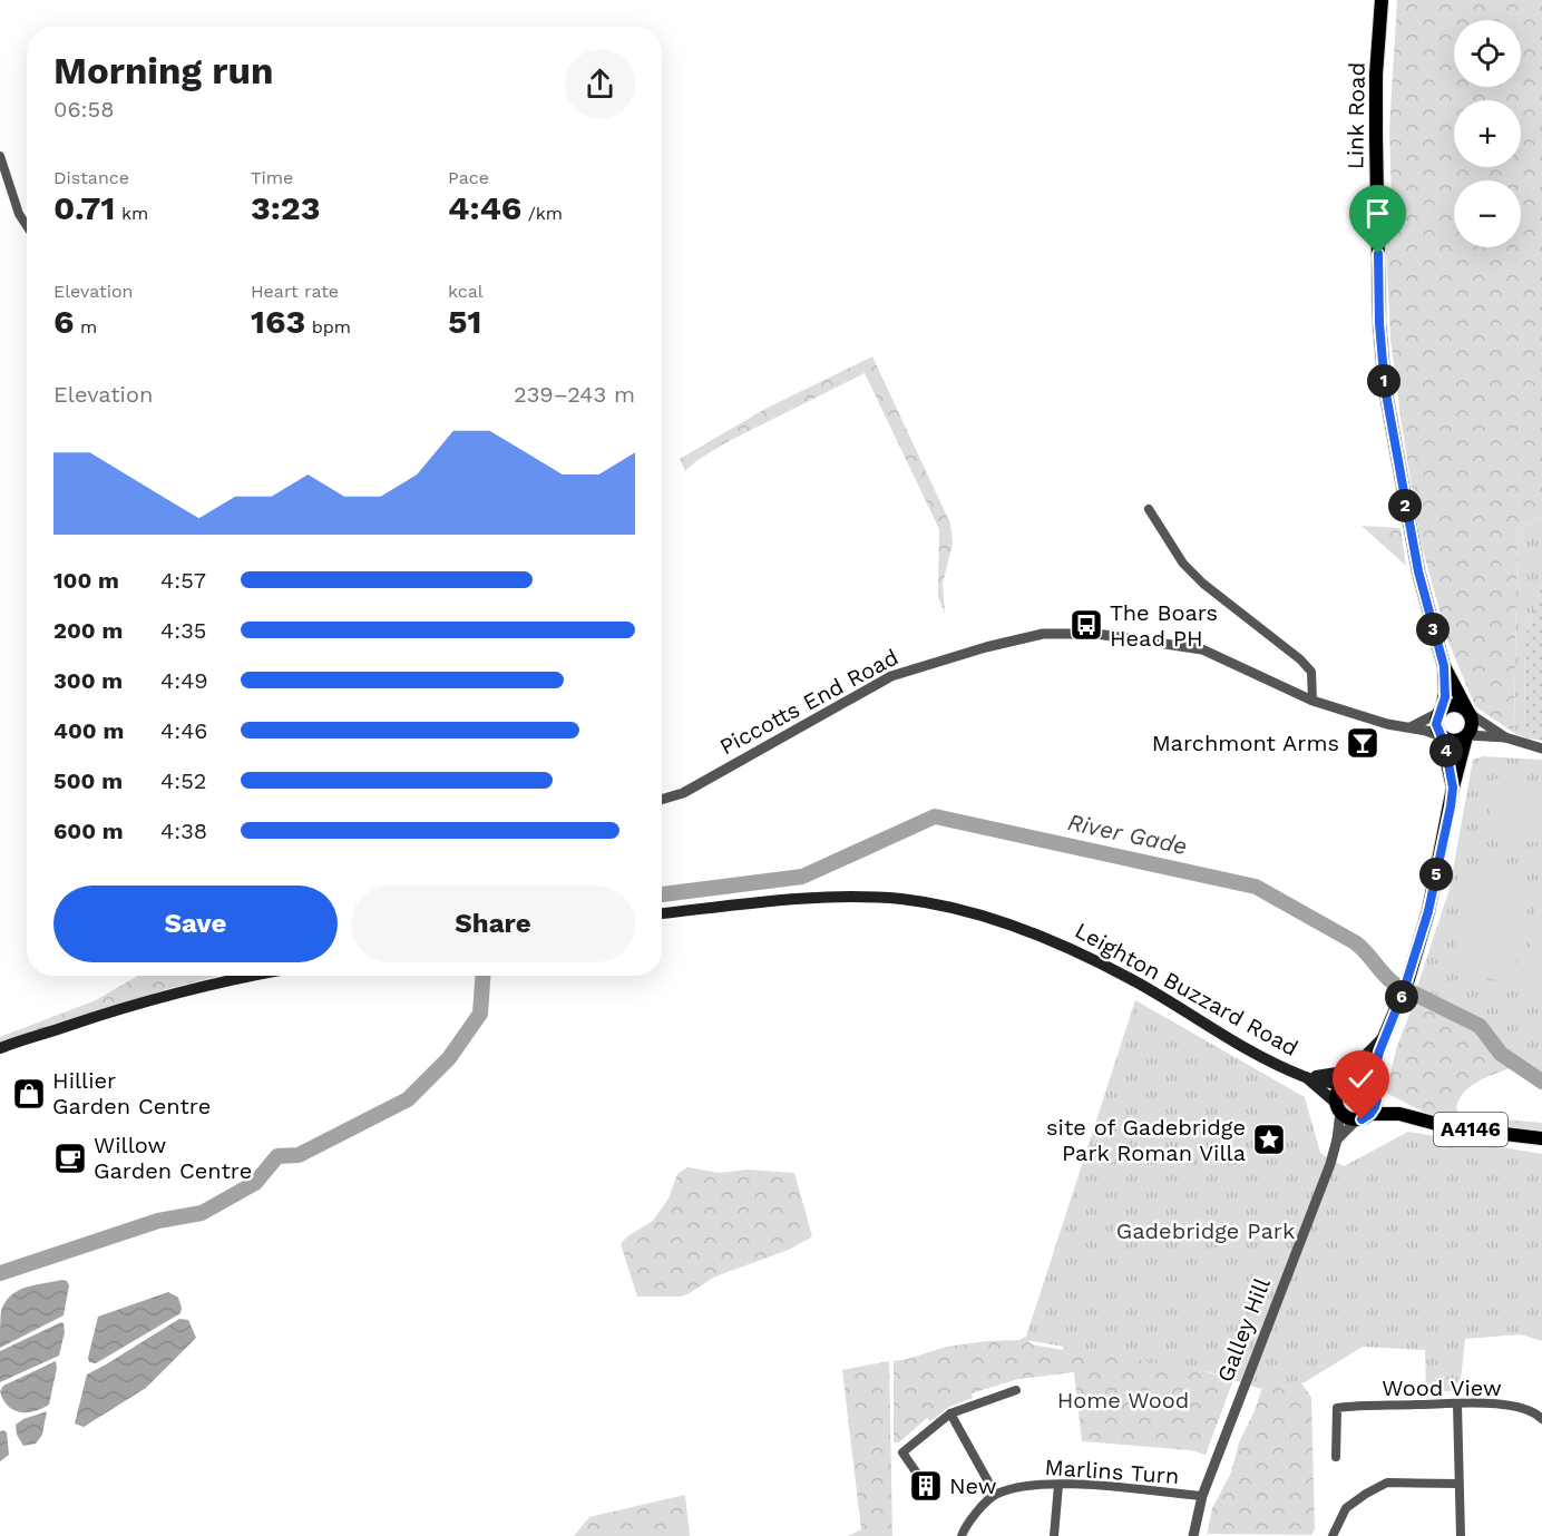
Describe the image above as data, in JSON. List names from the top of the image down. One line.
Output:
{"streets":{"main road":["Link Road","Leighton Buzzard Road","A4146"],"street":["Piccotts End Road","Galley Hill","Wood View","Marlins Turn"]},"crossings":[["Link Road","Piccotts End Road"],["Link Road","Leighton Buzzard Road"],["Link Road","A4146"],["Link Road","Galley Hill"],["Leighton Buzzard Road","A4146"],["Leighton Buzzard Road","Galley Hill"],["A4146","Galley Hill"],["Galley Hill","Marlins Turn"]],"water":["River Gade"],"parks":["Gadebridge Park","Home Wood"],"places":{"bus stop":["The Boars Head PH"],"bar":["Marchmont Arms"],"shop":["Hillier Garden Centre"],"place":["site of Gadebridge Park Roman Villa"],"cafe":["Willow Garden Centre"],"building":["New"]},"page":{"map_buttons":["+","−"],"heading":["Morning run","06:58"],"stats":[["Distance","0.71 km"],["Time","3:23"],["Pace","4:46 /km"],["Elevation","6 m"],["Heart rate","163 bpm"],["kcal","51"]],"pins":["1","2","3","4","5","6"],"chart":["Elevation","239–243 m"],"list":[{"name":"100 m","note":"4:57"},{"name":"200 m","note":"4:35"},{"name":"300 m","note":"4:49"},{"name":"400 m","note":"4:46"},{"name":"500 m","note":"4:52"},{"name":"600 m","note":"4:38"}],"buttons":["Save","Share"]}}
